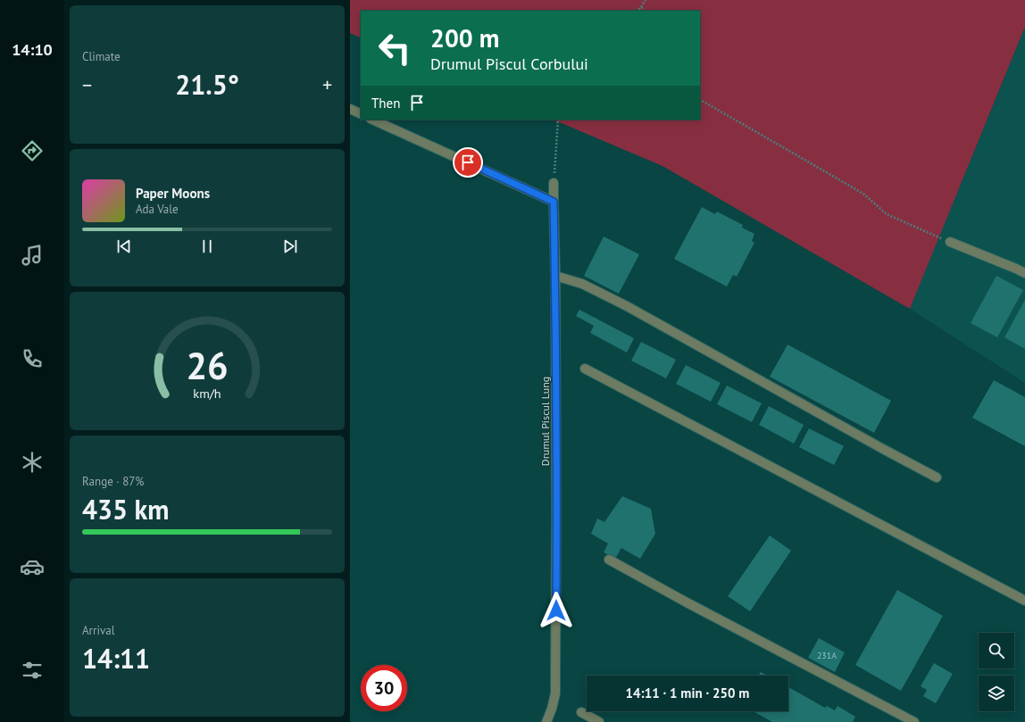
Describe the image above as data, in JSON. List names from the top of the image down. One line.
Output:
{"streets":{"street":["Drumul Piscul Lung"]},"house_numbers":["231A"],"page":{"tabs":"14:10","tile":["Climate",["Range · 87%","435 km"],["Arrival","14:11"]],"turn":["200 m","Drumul Piscul Corbului"],"heat":["−","21.5°","+"],"then":"Then","song":["Paper Moons","Ada Vale"],"limit":"30","trip":"14:11 · 1 min · 250 m","gauge":["26","km/h"]}}
